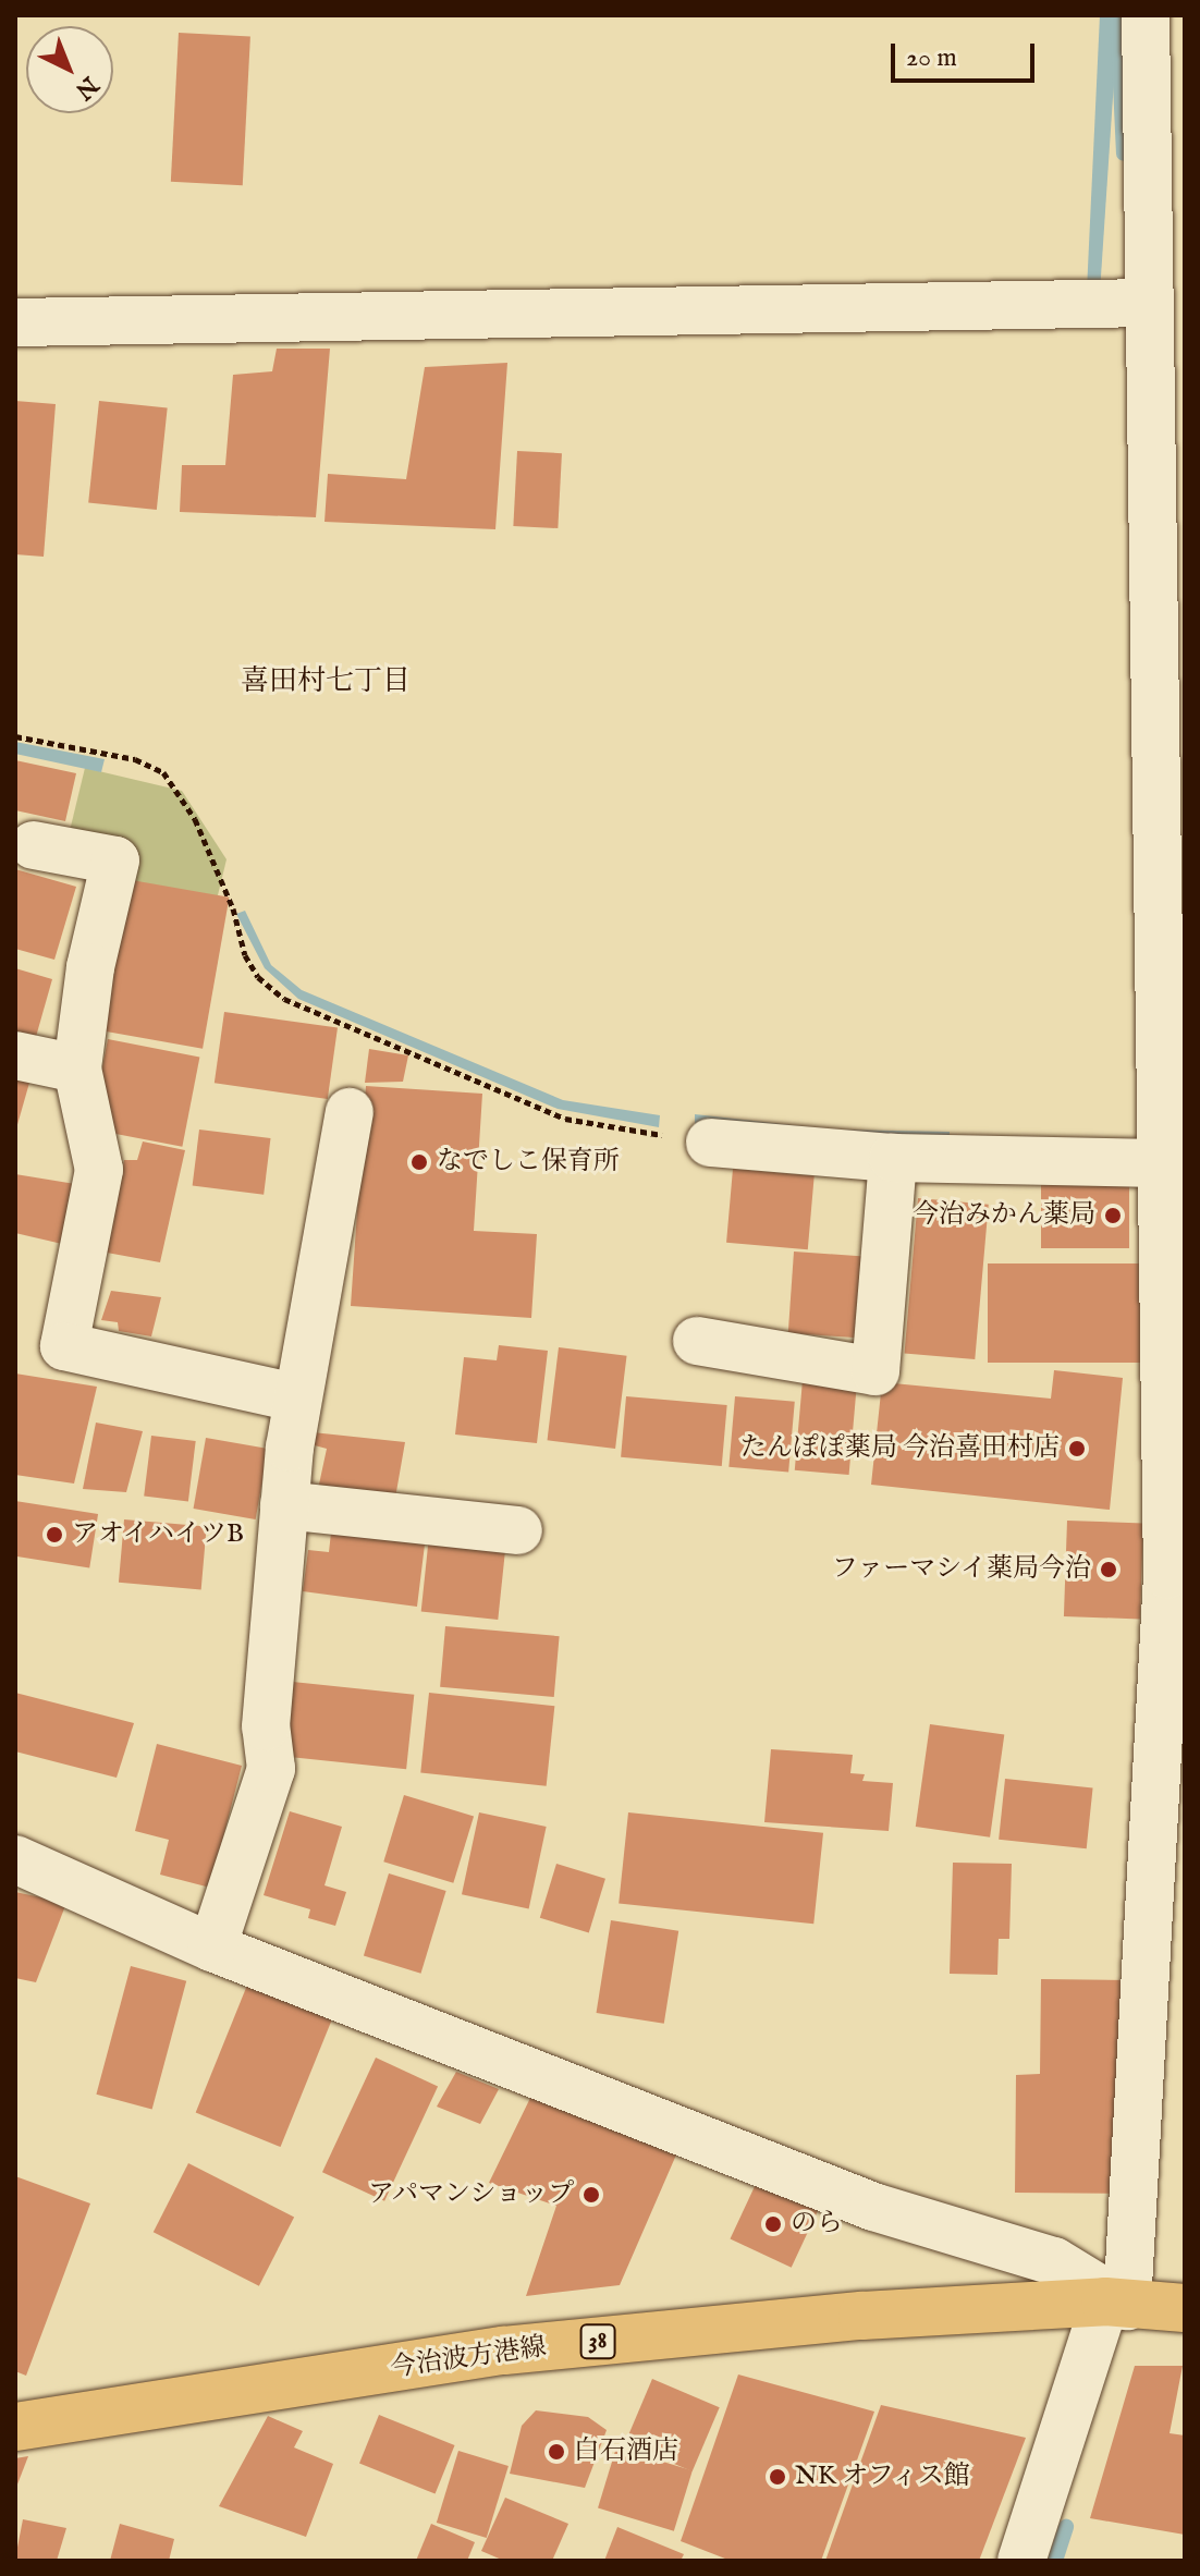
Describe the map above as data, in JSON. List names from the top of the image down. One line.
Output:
{"streets":{"main road":["38","今治波方港線"]},"districts":["喜田村七丁目"],"places":["なでしこ保育所","今治みかん薬局","たんぽぽ薬局 今治喜田村店","アオイハイツB","ファーマシイ薬局今治","アパマンショップ","のら","白石酒店","NK オフィス館"],"scale_bar":"20 m","north":"bottom right"}
